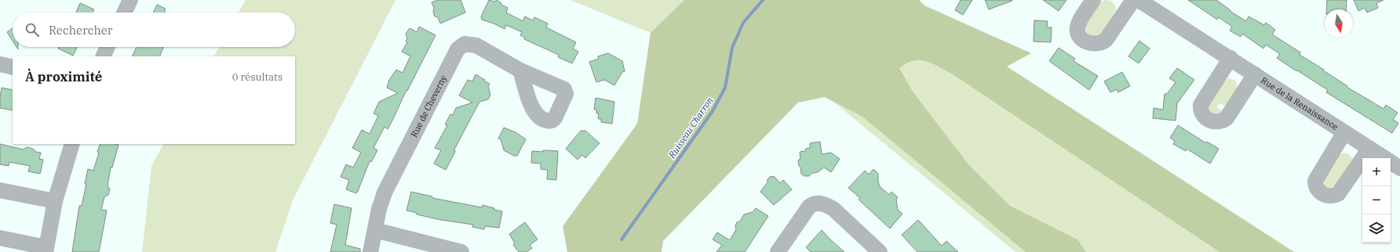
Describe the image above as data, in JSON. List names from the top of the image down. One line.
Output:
{"streets":{"street":["Rue de la Renaissance","Rue de Cheverny"]},"water":["Ruisseau Charron"],"north":"bottom","page":{"search":"Rechercher","heading":["À proximité","0 résultats"],"map_buttons":["+","−"]}}
